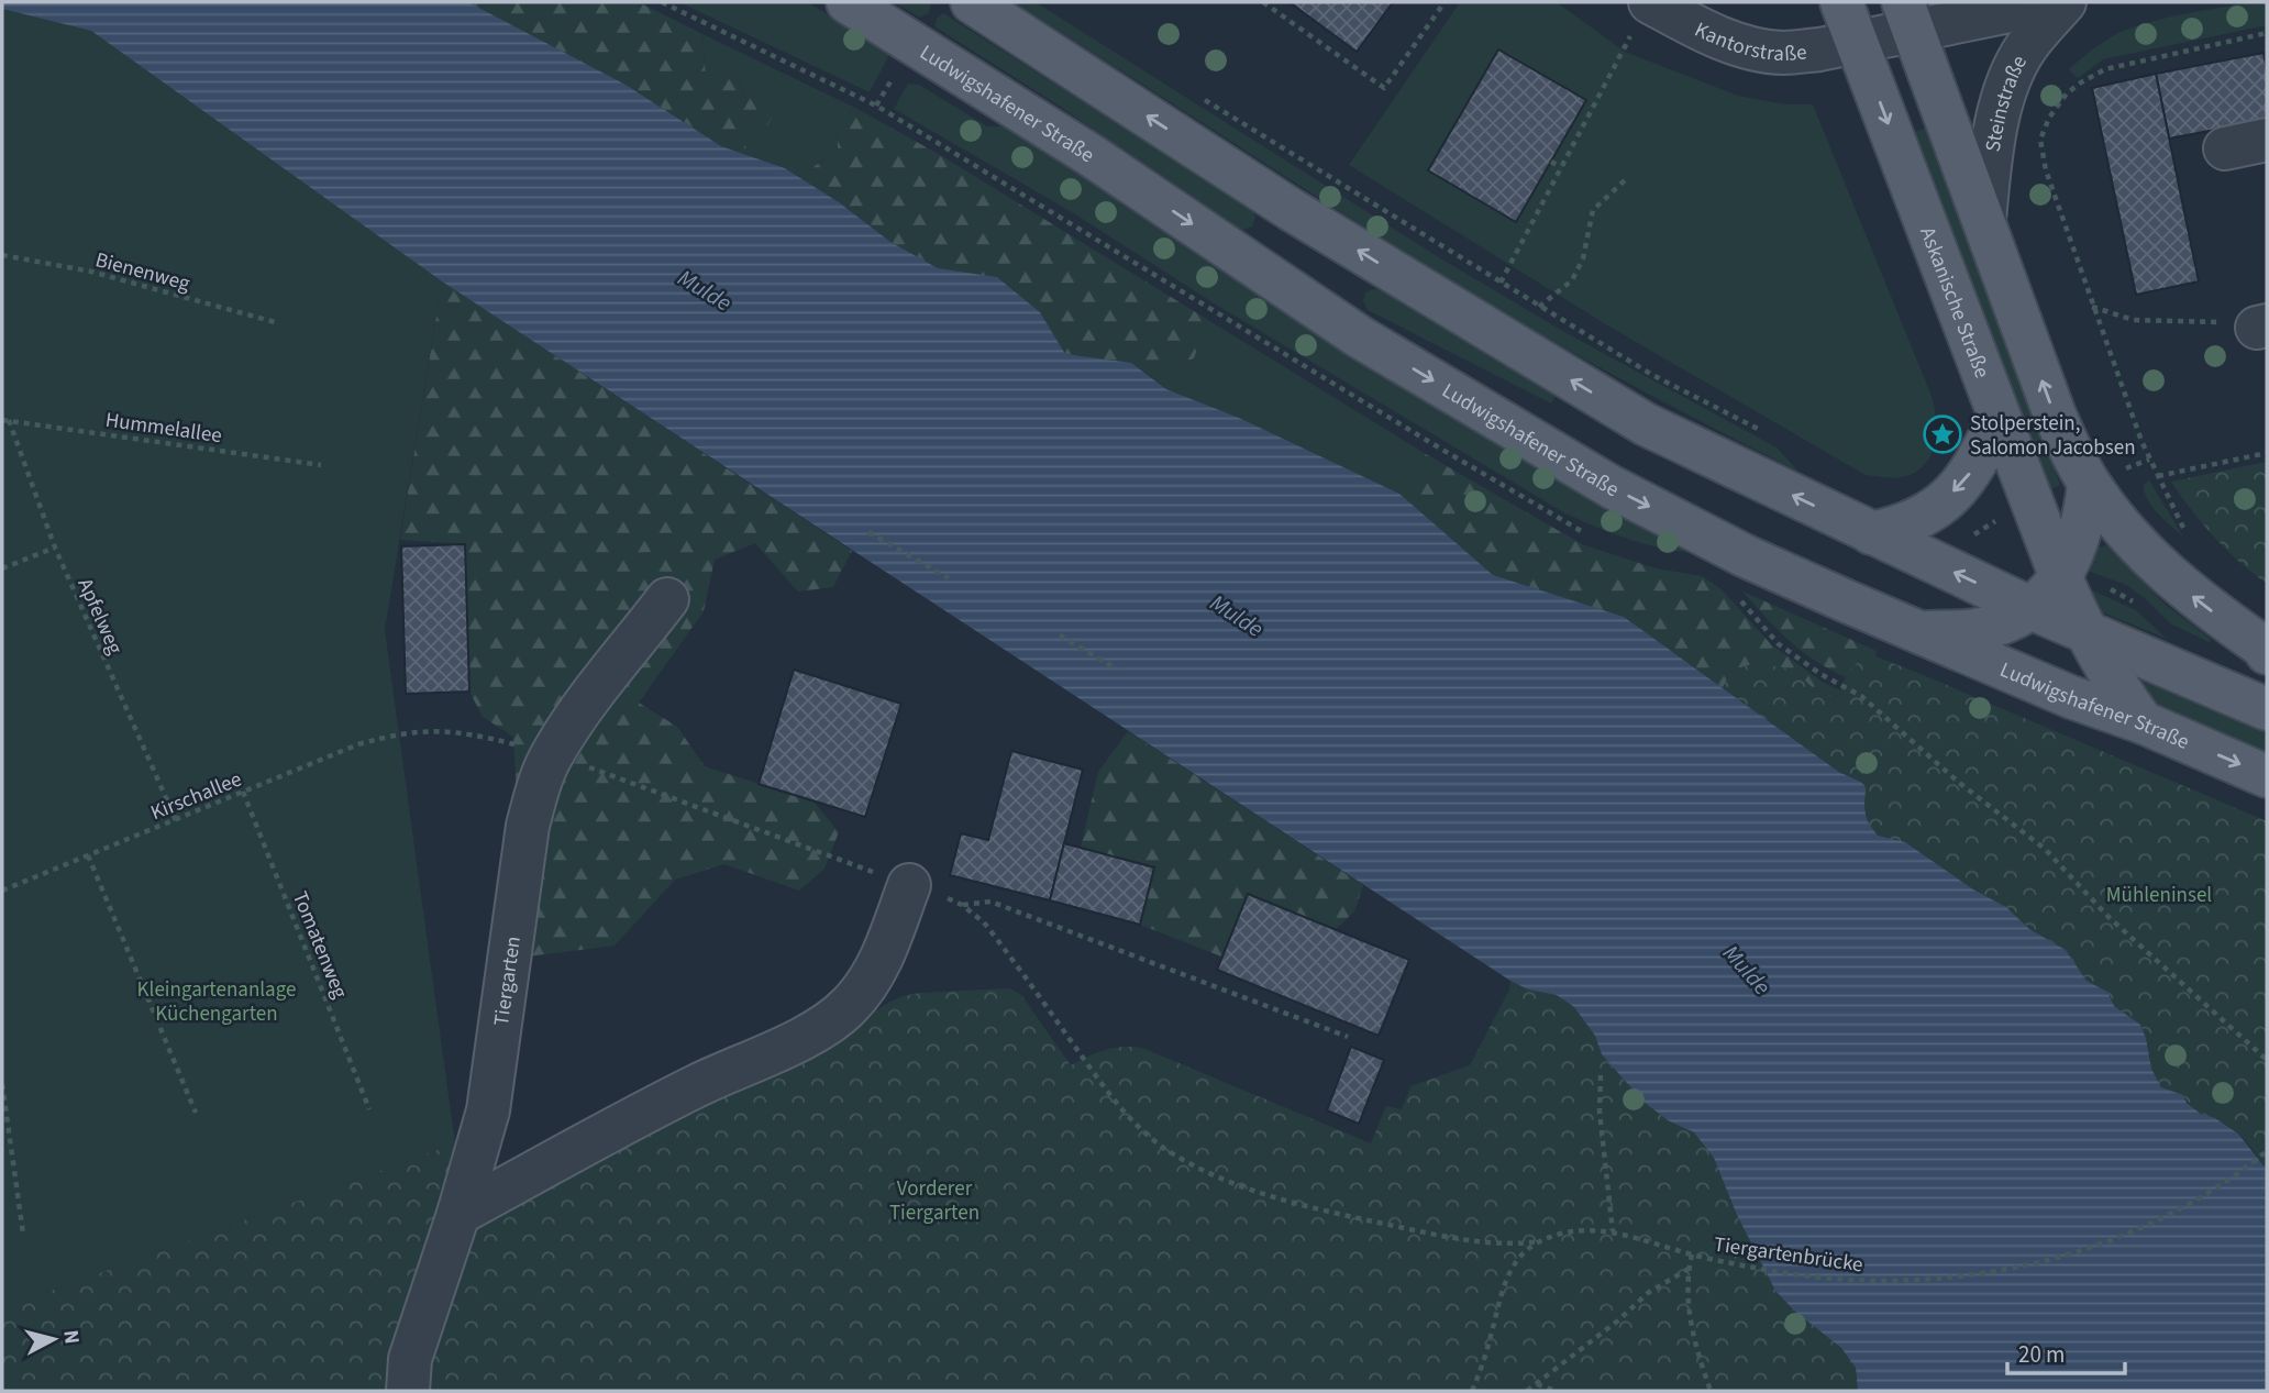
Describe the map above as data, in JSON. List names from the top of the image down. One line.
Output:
{"streets":{"main road":["Ludwigshafener Straße","Askanische Straße"],"street":["Kantorstraße","Steinstraße","Tiergarten"],"path":["Bienenweg","Hummelallee","Apfelweg","Kirschallee","Tomatenweg","Tiergartenbrücke"]},"crossings":[["Kantorstraße","Askanische Straße"],["Ludwigshafener Straße","Askanische Straße"],["Hummelallee","Apfelweg"],["Apfelweg","Kirschallee"],["Kirschallee","Tomatenweg"],["Kirschallee","Tiergarten"],["Kirschallee","Tiergartenbrücke"]],"water":["Mulde"],"parks":["Mühleninsel","Kleingartenanlage Küchengarten","Vorderer Tiergarten"],"places":{"place":["Stolperstein, Salomon Jacobsen"]},"scale_bar":"20 m","north":"right"}
